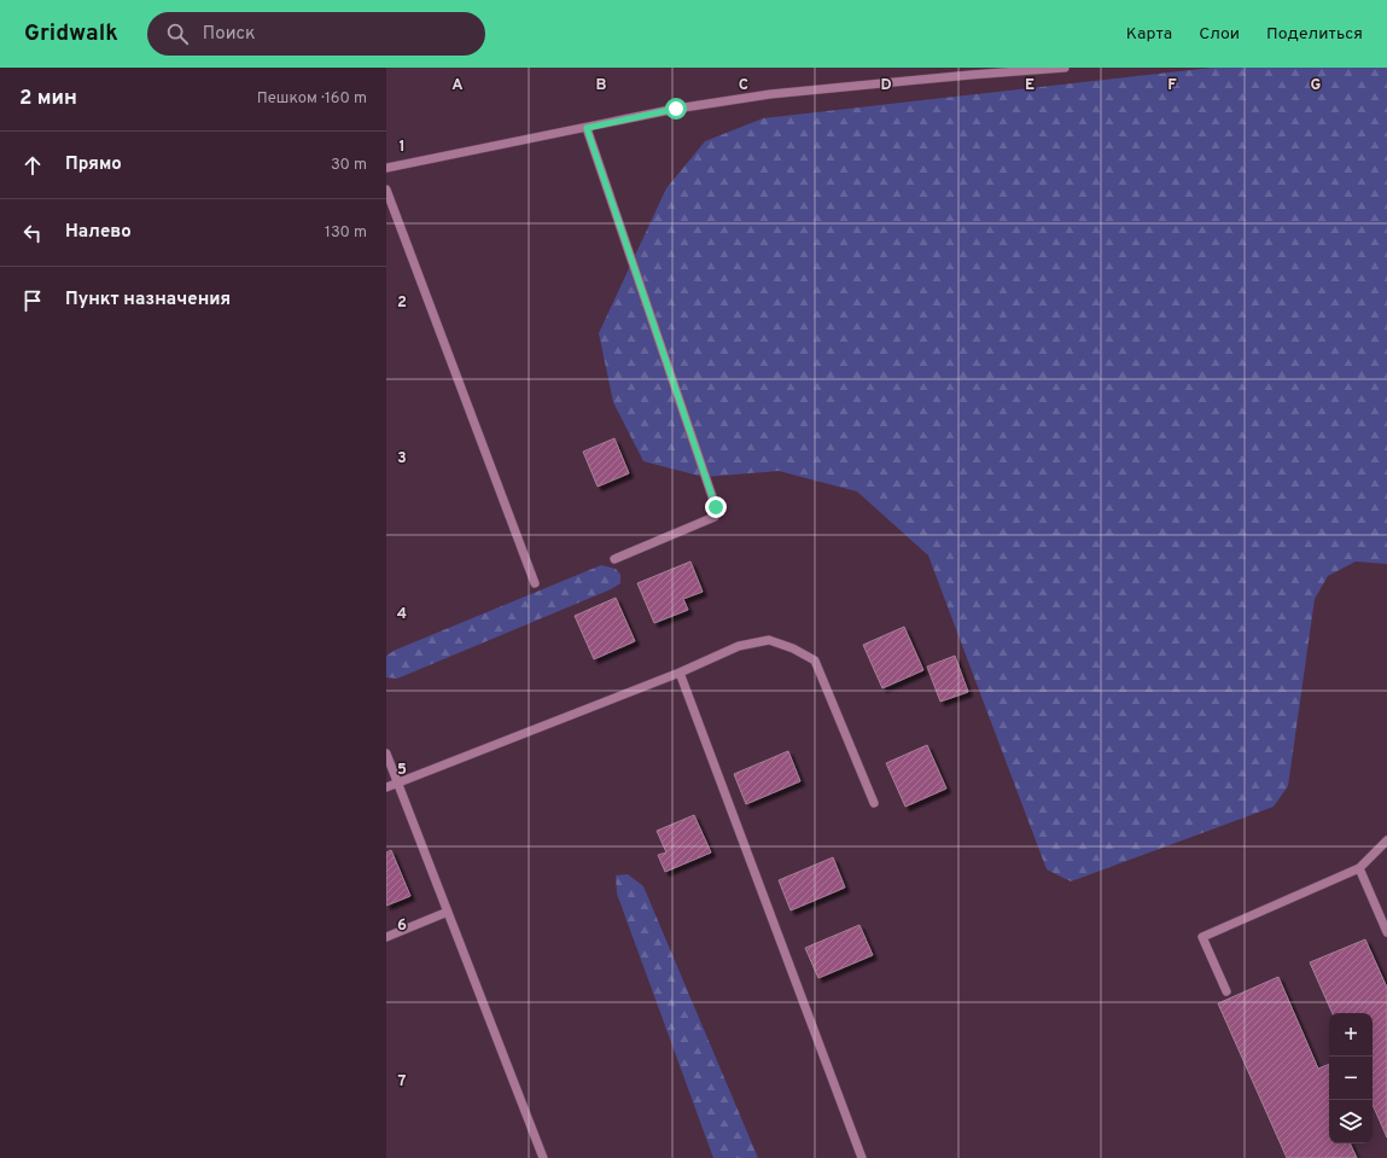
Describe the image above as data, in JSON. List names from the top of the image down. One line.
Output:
{"page":{"header":"Gridwalk","search":"Поиск","nav":["Карта","Слои","Поделиться"],"heading":["2 мин","Пешком · 160 m"],"list":[["Прямо","30 m"],["Налево","130 m"],"Пункт назначения"],"map_buttons":["+","−"]},"grid":{"columns":["A","B","C","D","E","F","G"],"rows":["1","2","3","4","5","6","7"]}}
